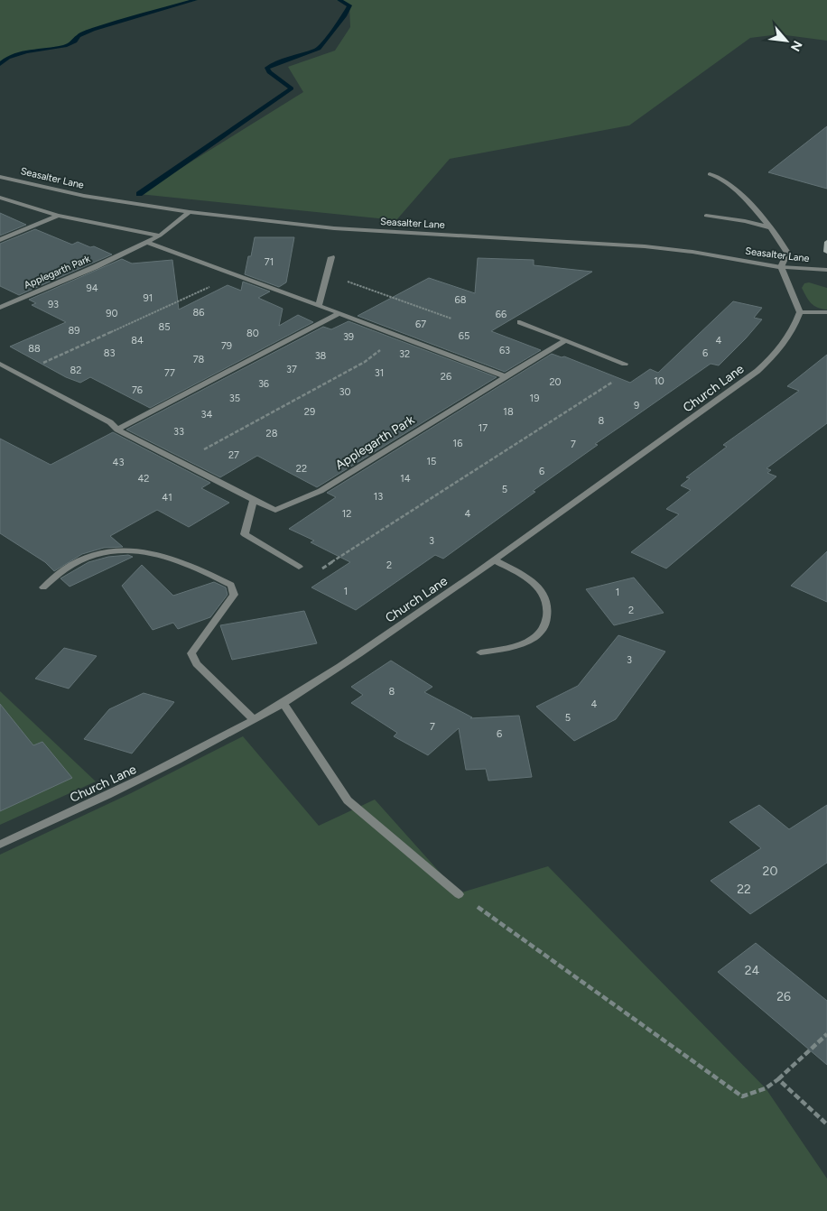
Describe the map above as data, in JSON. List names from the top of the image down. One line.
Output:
{"streets":{"street":["Seasalter Lane","Applegarth Park","Church Lane"]},"crossings":[["Seasalter Lane","Applegarth Park"]],"house_numbers":["71","94","91","68","93","86","90","66","67","85","89","80","65","39","84","4","79","88","63","83","6","32","38","78","37","82","77","31","26","10","20","36","76","30","35","19","9","29","18","34","8","17","33","28","16","7","27","15","43","22","6","42","14","5","13","41","12","4","3","2","1","1","2","3","8","4","5","7","6","20","22","24","26"],"north":"bottom right"}
